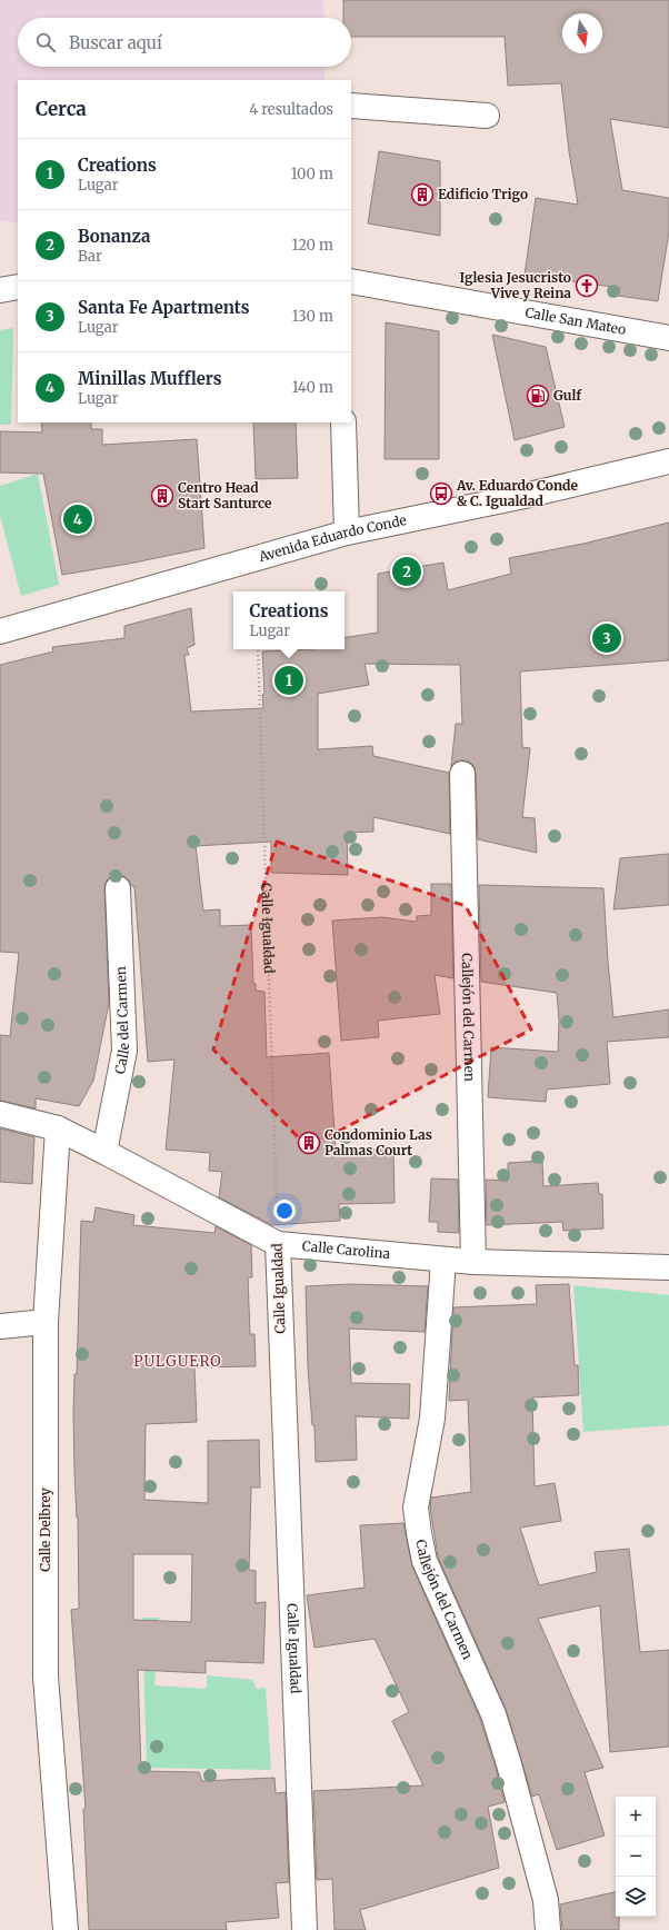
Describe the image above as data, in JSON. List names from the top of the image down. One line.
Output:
{"streets":{"street":["Calle San Mateo","Avenida Eduardo Conde","Calle Igualdad","Callejón del Carmen","Calle del Carmen","Calle Carolina","Calle Delbrey"]},"crossings":[["Calle Igualdad","Calle Carolina"],["Callejón del Carmen","Calle Carolina"],["Calle del Carmen","Calle Carolina"],["Calle Carolina","Calle Delbrey"]],"districts":["PULGUERO"],"places":{"building":["Edificio Trigo","Centro Head Start Santurce","Condominio Las Palmas Court"],"church":["Iglesia Jesucristo Vive y Reina"],"fuel station":["Gulf"],"bus stop":["Av. Eduardo Conde & C. Igualdad"]},"north":"bottom","page":{"search":"Buscar aquí","heading":["Cerca","4 resultados"],"list":[{"mark":"1","name":"Creations","note":"Lugar","value":"100 m"},{"mark":"2","name":"Bonanza","note":"Bar","value":"120 m"},{"mark":"3","name":"Santa Fe Apartments","note":"Lugar","value":"130 m"},{"mark":"4","name":"Minillas Mufflers","note":"Lugar","value":"140 m"}],"pins":["4","2","3","1"],"popup":["Creations","Lugar"],"map_buttons":["+","−"]}}
